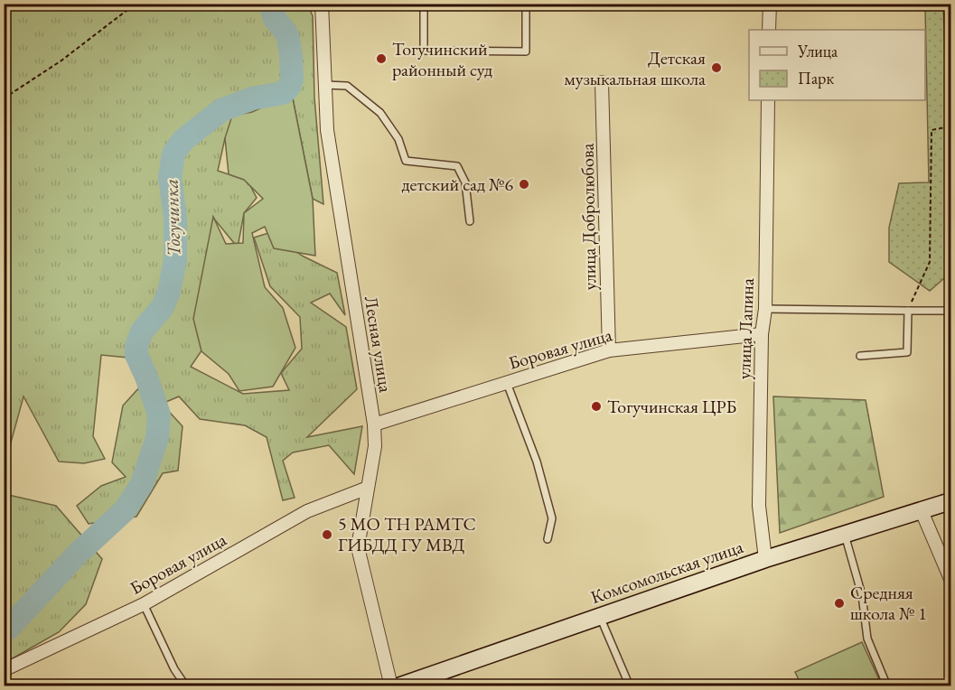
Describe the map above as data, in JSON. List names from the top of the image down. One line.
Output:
{"streets":{"main road":["Комсомольская улица"],"street":["улица Добролюбова","улица Лапина","Лесная улица","Боровая улица"]},"crossings":[["улица Добролюбова","Боровая улица"],["улица Лапина","Боровая улица"],["улица Лапина","Комсомольская улица"],["Лесная улица","Боровая улица"]],"water":["Тогучинка"],"places":["Тогучинский районный суд","Детская музыкальная школа","детский сад №6","Тогучинская ЦРБ","5 МО ТН РАМТС ГИБДД ГУ МВД","Средняя школа № 1"],"legend":["Улица","Парк"]}
